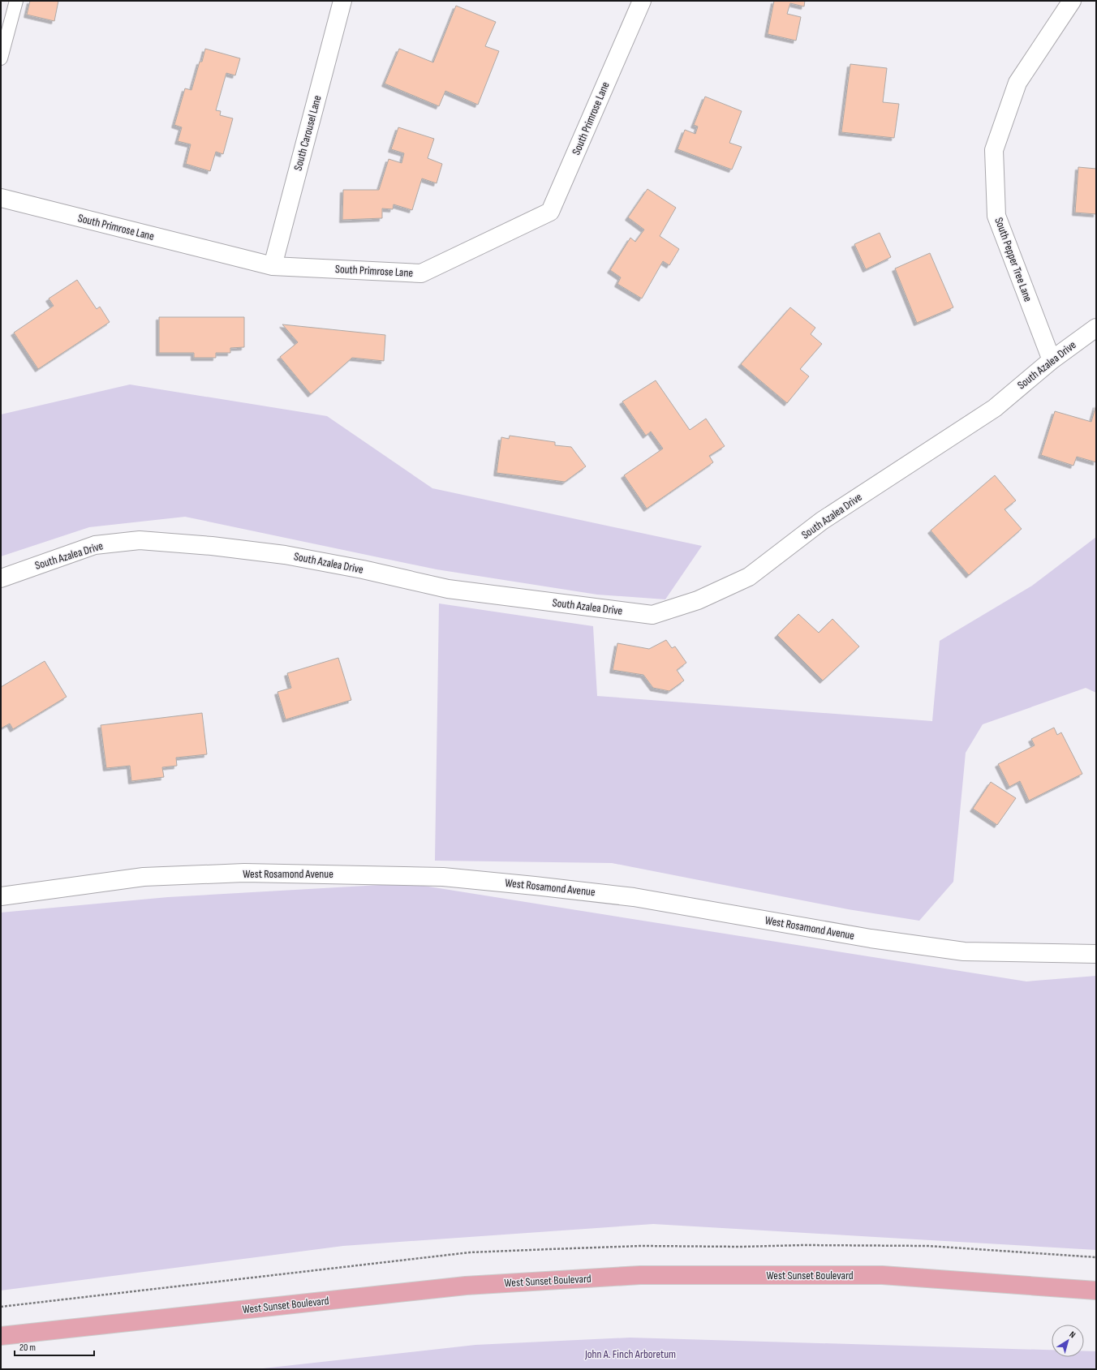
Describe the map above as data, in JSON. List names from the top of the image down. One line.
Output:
{"streets":{"main road":["West Sunset Boulevard"],"street":["South Primrose Lane","South Carousel Lane","South Pepper Tree Lane","South Azalea Drive","West Rosamond Avenue"]},"crossings":[["South Primrose Lane","South Carousel Lane"],["South Pepper Tree Lane","South Azalea Drive"]],"parks":["John A. Finch Arboretum"],"scale_bar":"20 m","north":"top right"}
